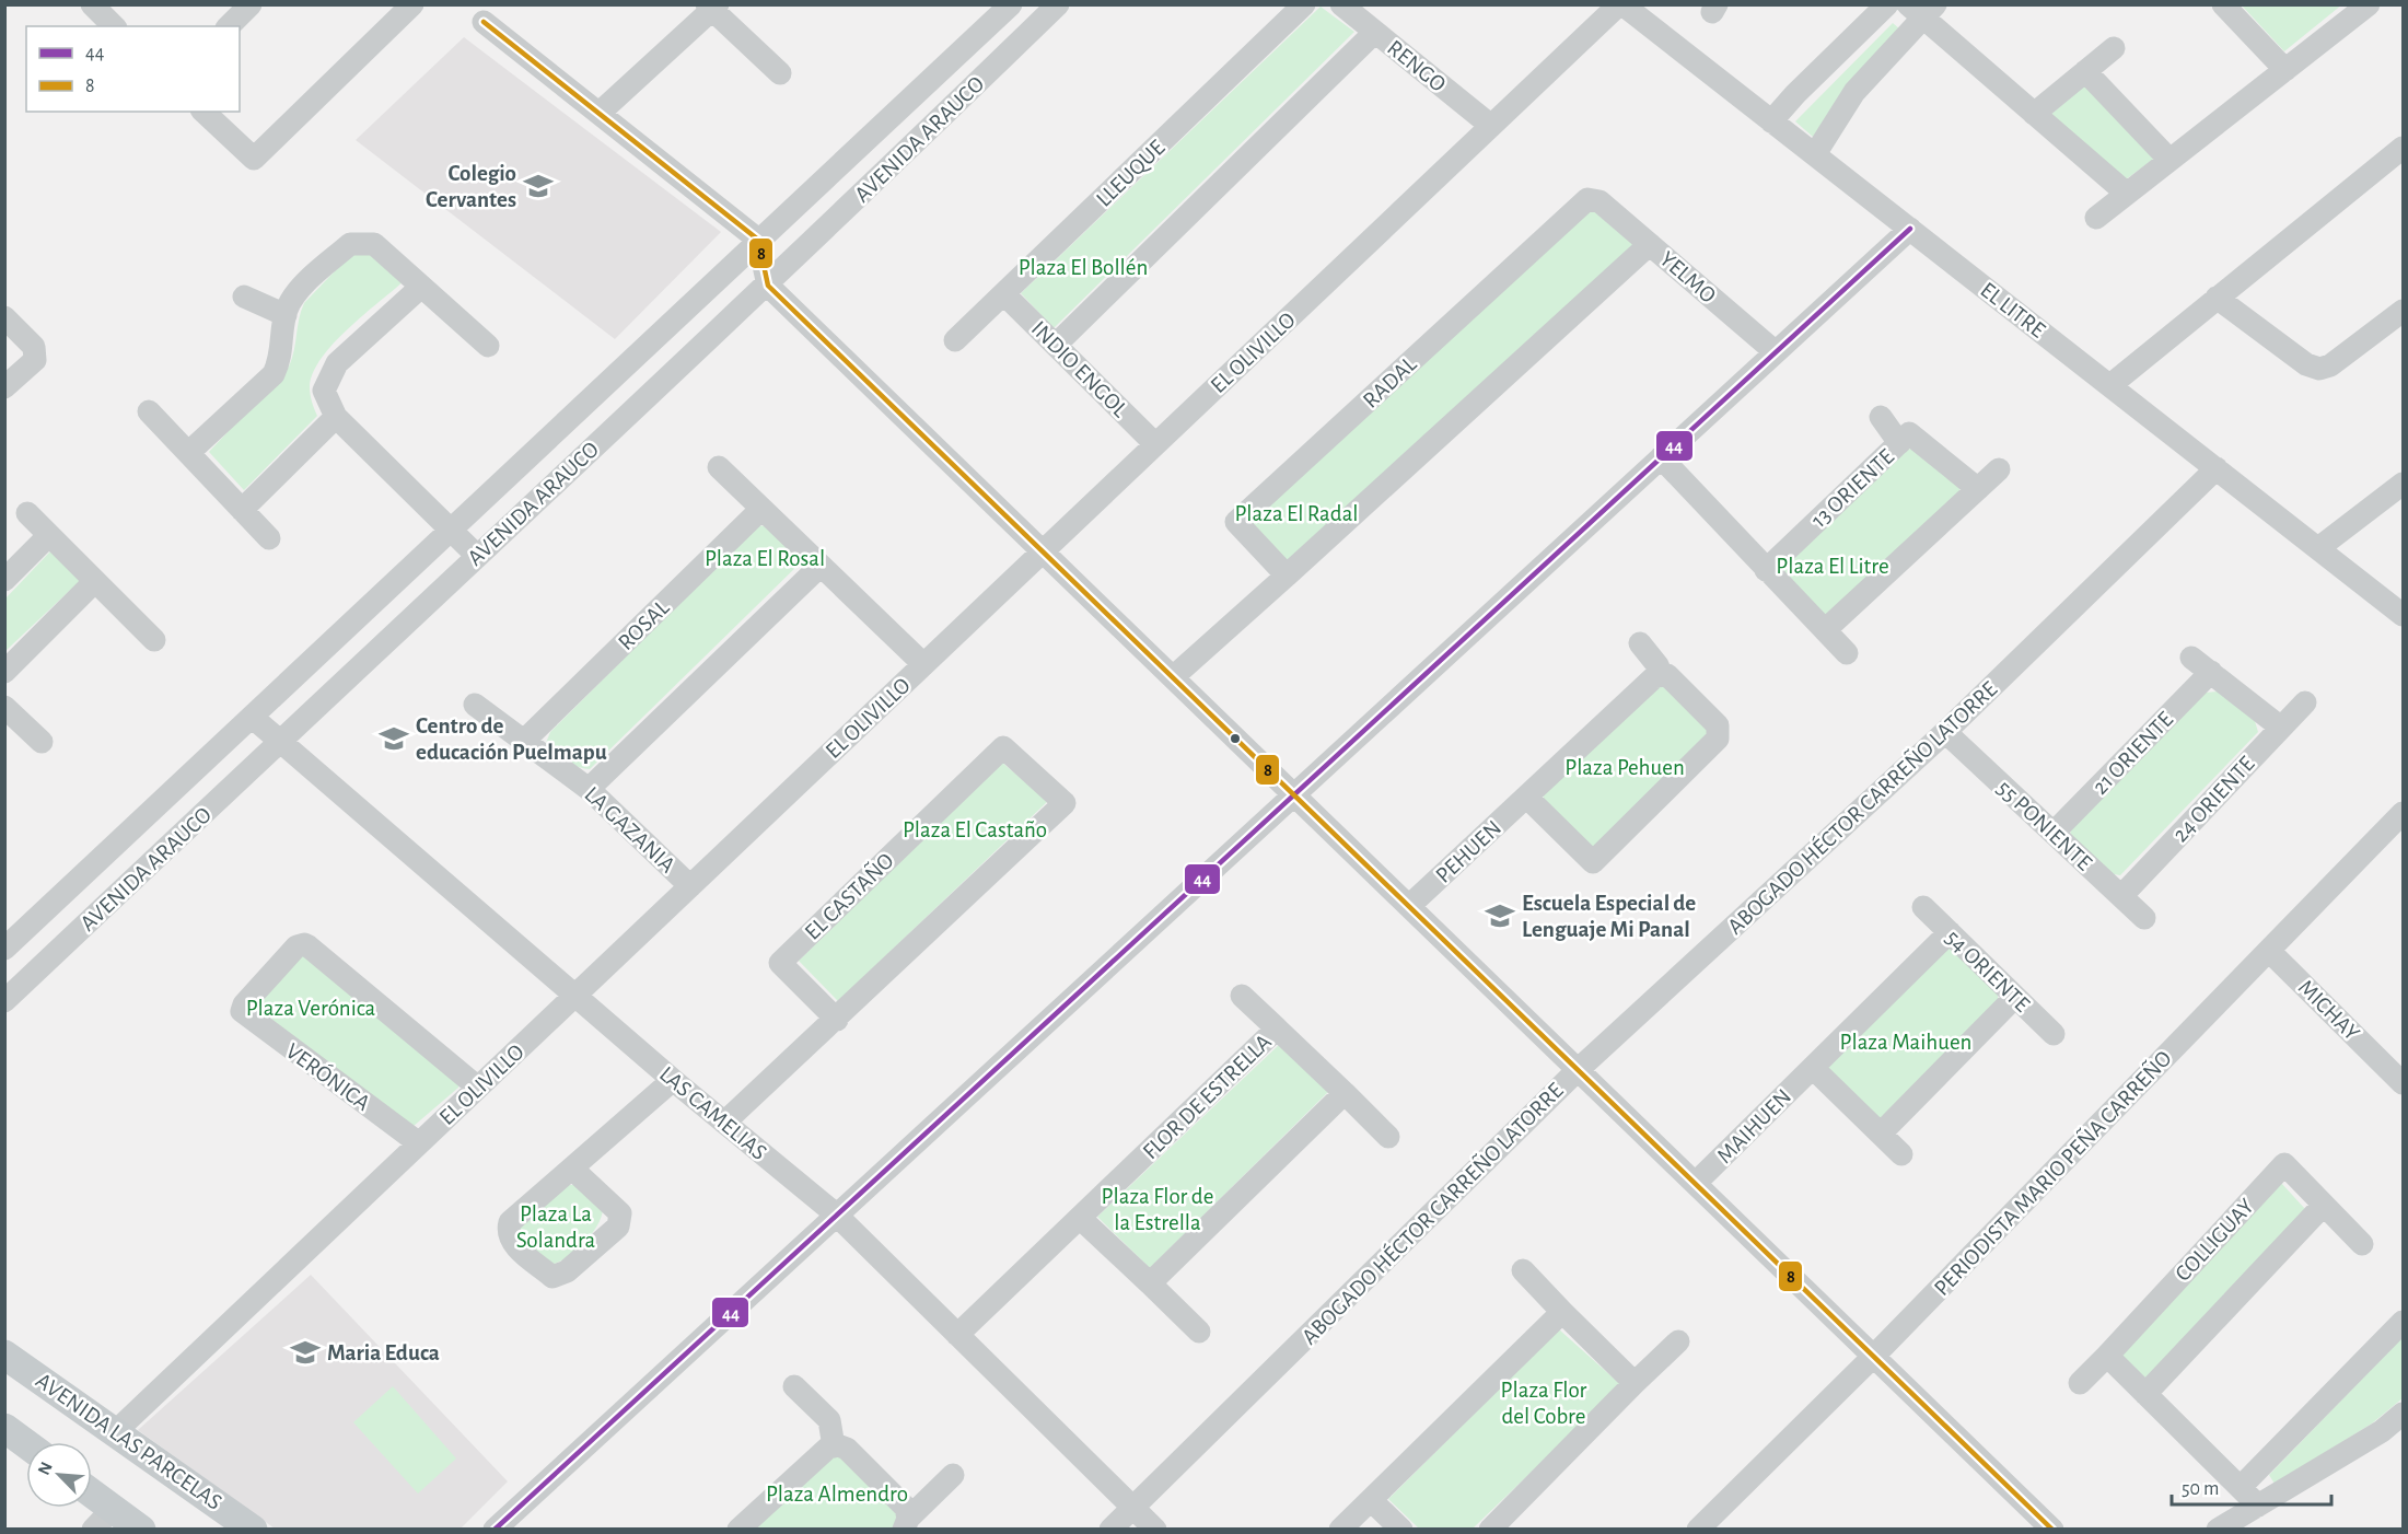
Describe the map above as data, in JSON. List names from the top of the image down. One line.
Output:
{"streets":{"main road":["AVENIDA LAS PARCELAS"],"street":["RENGO","AVENIDA ARAUCO","LLEUQUE","YELMO","EL LITRE","EL OLIVILLO","INDIO ENGOL","RADAL","13 ORIENTE","ROSAL","21 ORIENTE","24 ORIENTE","ABOGADO HÉCTOR CARREÑO LATORRE","55 PONIENTE","LA GAZANIA","PEHUEN","EL CASTAÑO","54 ORIENTE","MICHAY","VERÓNICA","FLOR DE ESTRELLA","LAS CAMELIAS","MAIHUEN","PERIODISTA MARIO PEÑA CARREÑO","COLLIGUAY"]},"crossings":[["RENGO","EL OLIVILLO"],["AVENIDA ARAUCO","LAS CAMELIAS"],["LLEUQUE","INDIO ENGOL"],["YELMO","RADAL"],["EL LITRE","EL OLIVILLO"],["EL LITRE","ABOGADO HÉCTOR CARREÑO LATORRE"],["EL OLIVILLO","INDIO ENGOL"],["EL OLIVILLO","LA GAZANIA"],["EL OLIVILLO","VERÓNICA"],["EL OLIVILLO","LAS CAMELIAS"],["EL OLIVILLO","AVENIDA LAS PARCELAS"],["ROSAL","LA GAZANIA"],["21 ORIENTE","55 PONIENTE"],["24 ORIENTE","55 PONIENTE"],["ABOGADO HÉCTOR CARREÑO LATORRE","55 PONIENTE"],["ABOGADO HÉCTOR CARREÑO LATORRE","LAS CAMELIAS"],["EL CASTAÑO","LAS CAMELIAS"],["54 ORIENTE","MAIHUEN"],["MICHAY","PERIODISTA MARIO PEÑA CARREÑO"],["FLOR DE ESTRELLA","LAS CAMELIAS"]],"parks":["Plaza El Bollén","Plaza El Radal","Plaza El Rosal","Plaza El Litre","Plaza Pehuen","Plaza El Castaño","Plaza Verónica","Plaza Maihuen","Plaza Flor de la Estrella","Plaza La Solandra","Plaza Flor del Cobre","Plaza Almendro"],"places":{"school or university":["Colegio Cervantes","Centro de educación Puelmapu","Escuela Especial de Lenguaje Mi Panal","Maria Educa"]},"lines":["transit line 8","transit line 44"],"legend":["44","8"],"scale_bar":"50 m","north":"top left"}
